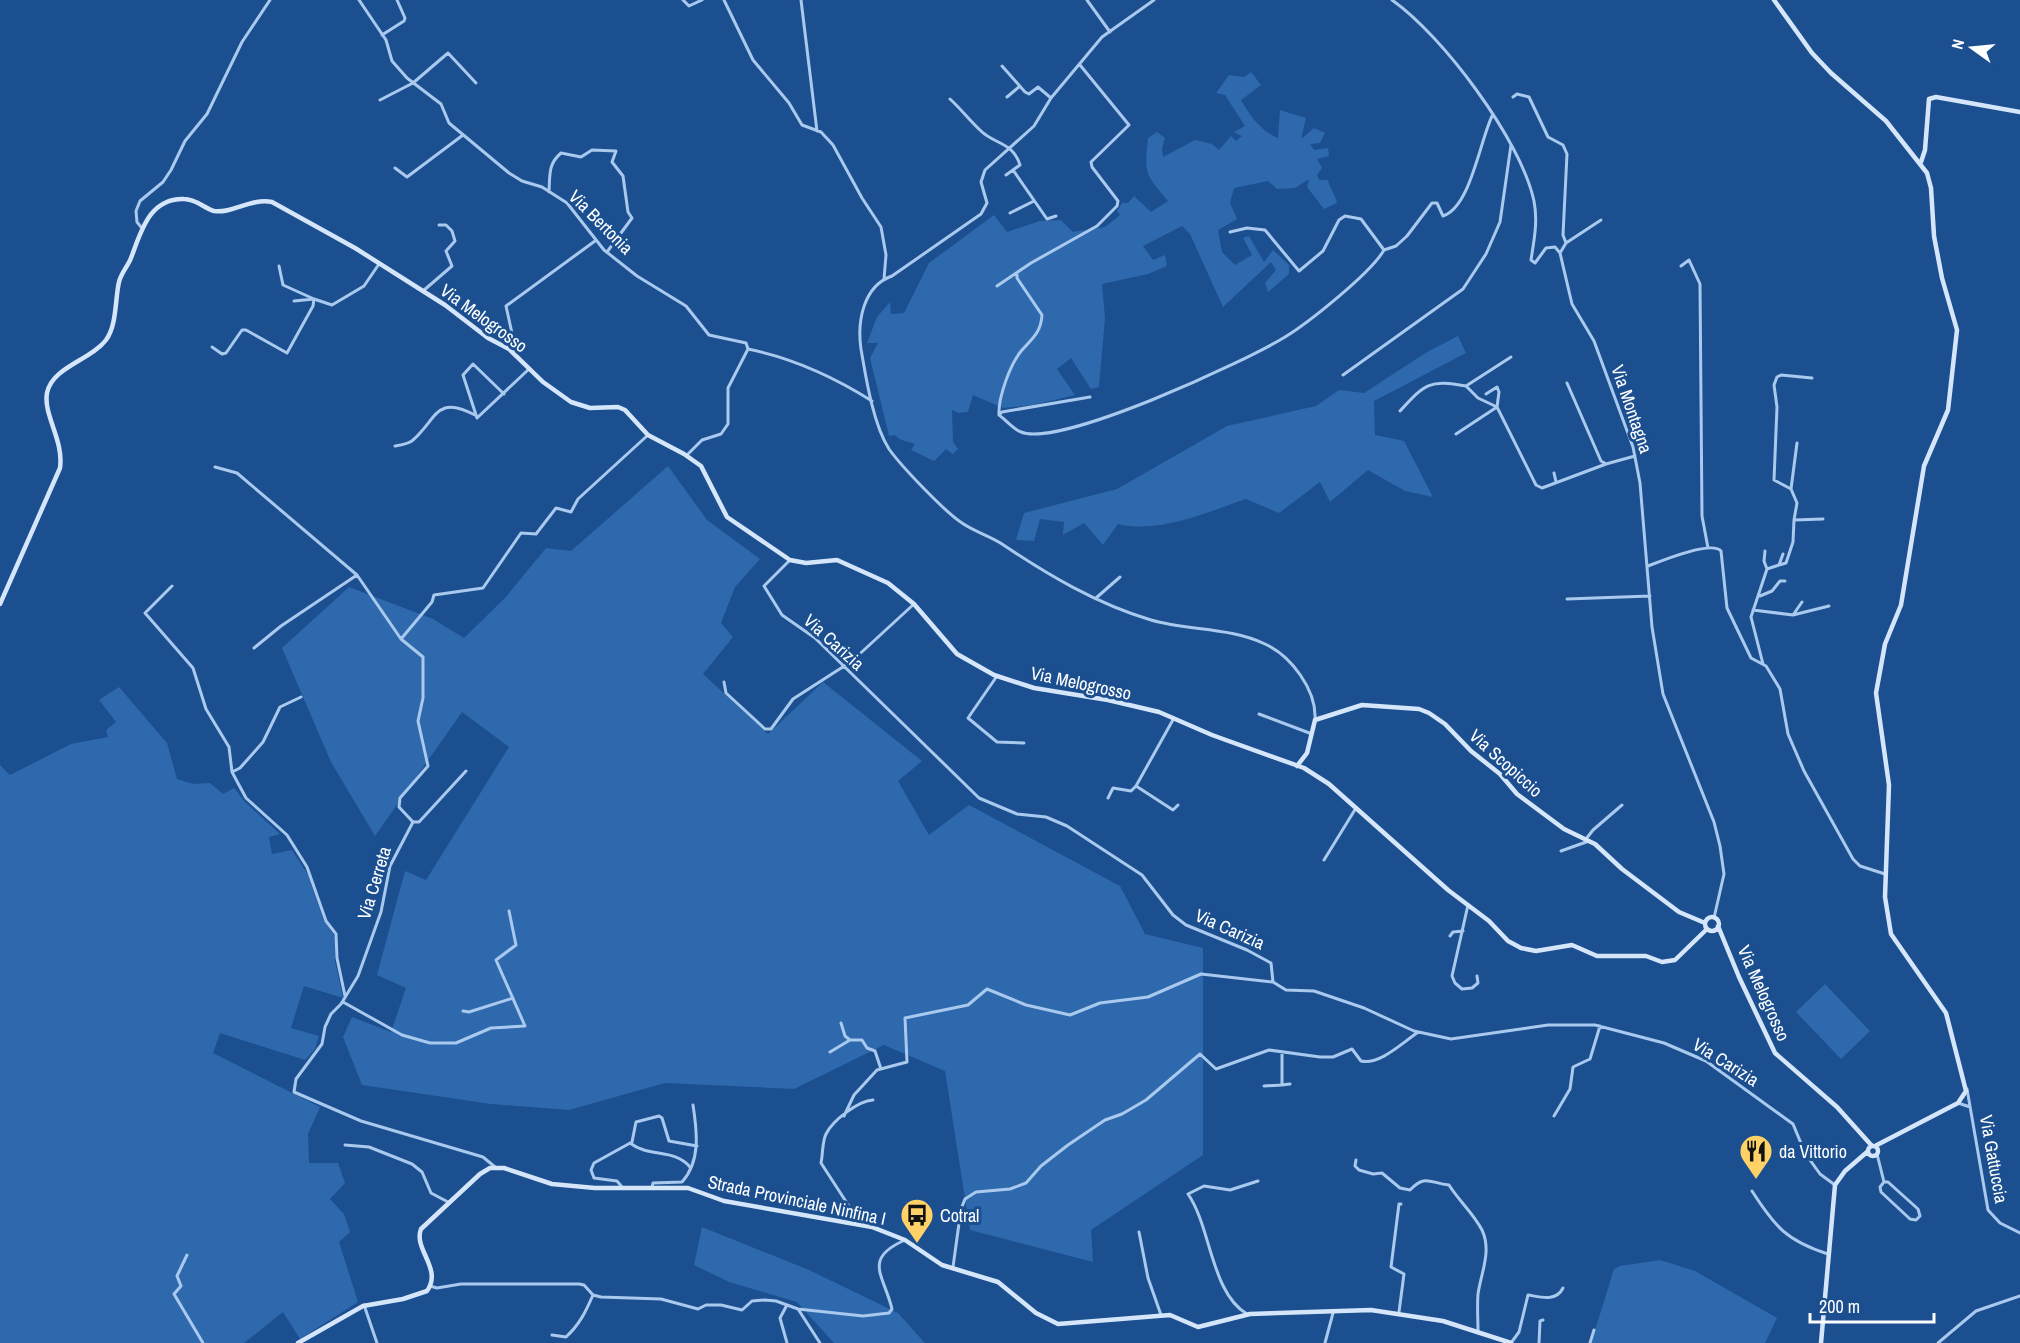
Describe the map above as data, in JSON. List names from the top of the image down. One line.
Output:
{"streets":{"street":["Via Bertonia","Via Melogrosso","Via Montagna","Via Carizia","Via Scopiccio","Via Cerreta","Via Gattuccia","Strada Provinciale Ninfina I"]},"crossings":[["Via Melogrosso","Via Montagna"],["Via Melogrosso","Via Carizia"],["Via Melogrosso","Via Scopiccio"],["Via Cerreta","Strada Provinciale Ninfina I"]],"places":{"restaurant":["da Vittorio"],"bus stop":["Cotral"]},"scale_bar":"200 m","north":"left"}
